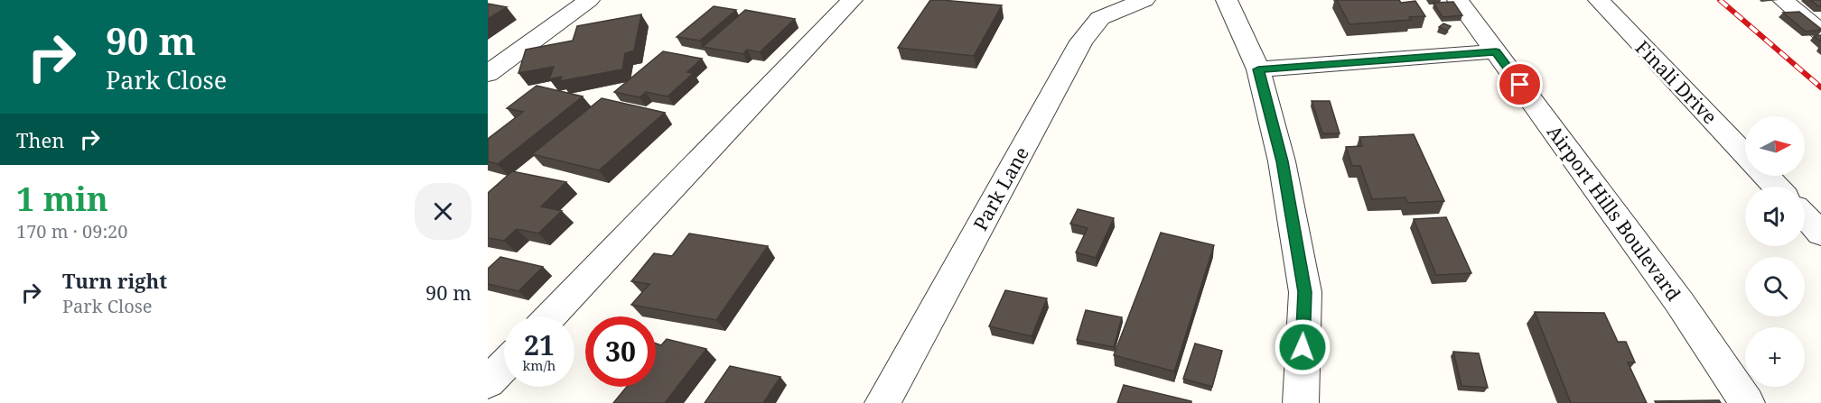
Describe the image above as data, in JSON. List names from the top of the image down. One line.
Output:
{"streets":{"street":["Finali Drive","Park Lane","Airport Hills Boulevard"]},"north":"right","page":{"turn":["90 m","Park Close"],"then":"Then","map_buttons":"+","heading":["1 min","170 m · 09:20"],"list":[{"name":"Turn right","note":"Park Close","value":"90 m"}],"speed":"21 km/h","limit":"30"}}
